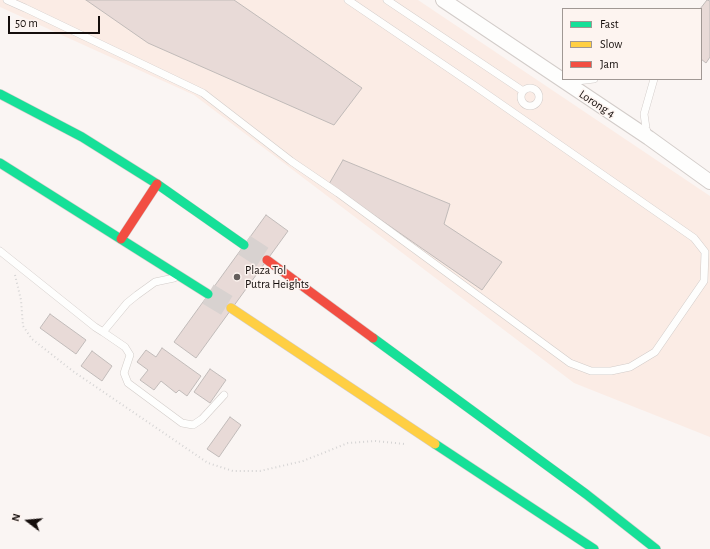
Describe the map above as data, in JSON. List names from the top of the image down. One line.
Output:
{"streets":{"street":["Lorong 4"]},"places":["Plaza Tol Putra Heights"],"legend":["Fast","Slow","Jam"],"scale_bar":"50 m","north":"left"}
